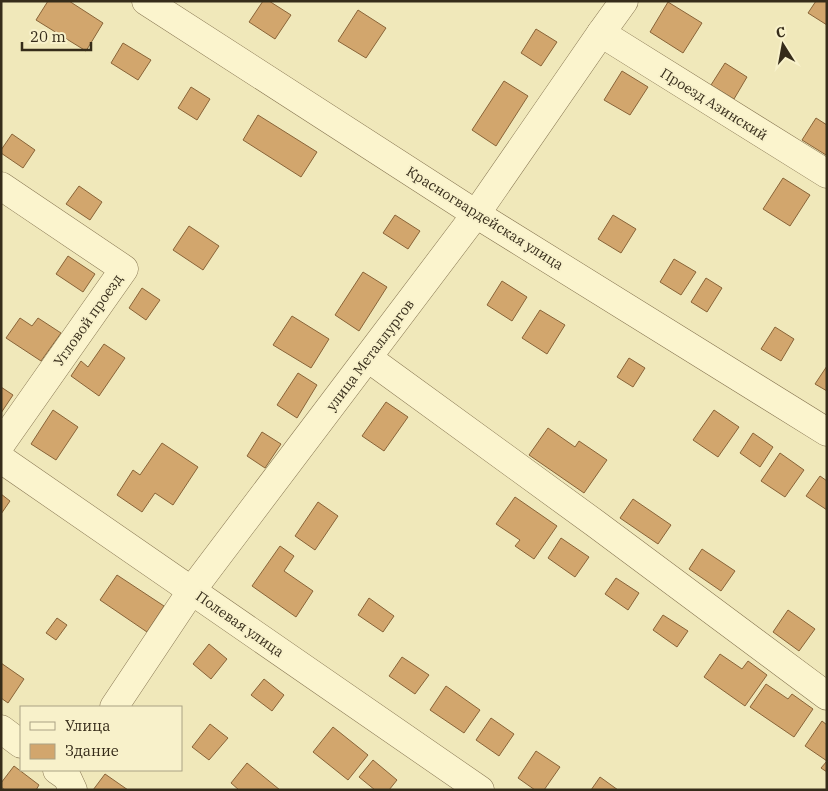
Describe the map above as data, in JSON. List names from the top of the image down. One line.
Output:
{"streets":{"street":["Проезд Азинский","Красногвардейская улица","Угловой проезд","улица Металлургов","Полевая улица"]},"crossings":[["Проезд Азинский","улица Металлургов"],["Красногвардейская улица","улица Металлургов"],["улица Металлургов","Полевая улица"]],"legend":["Улица","Здание"],"scale_bar":"20 m","north":"top"}
